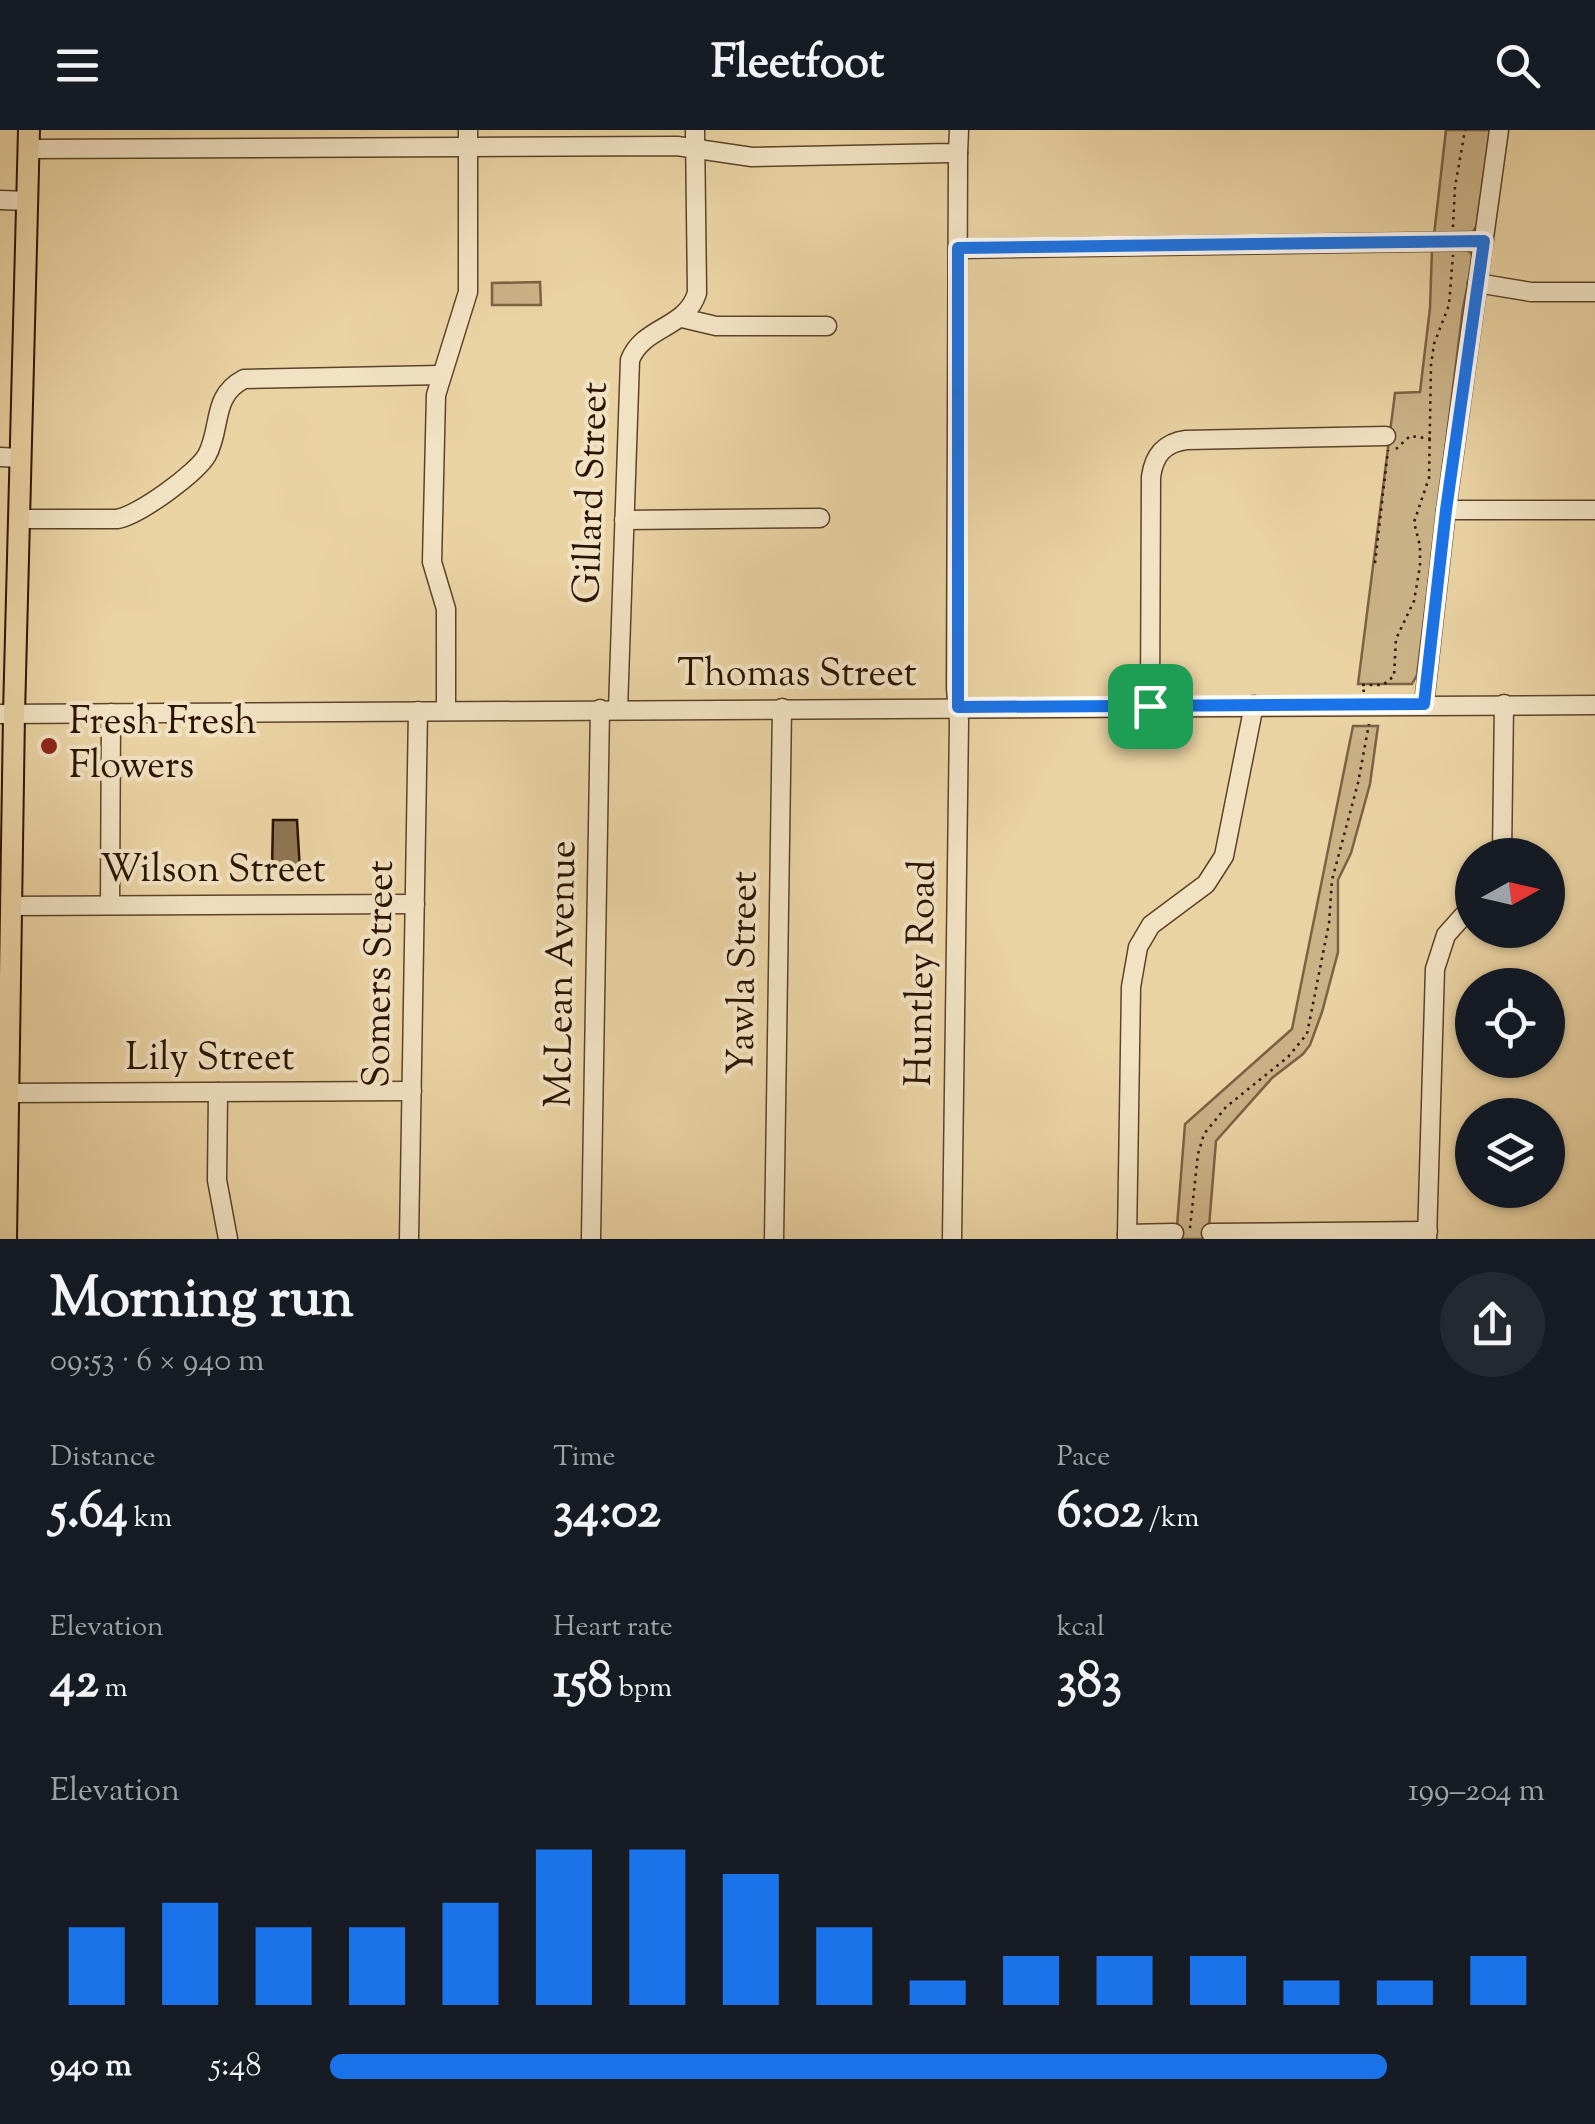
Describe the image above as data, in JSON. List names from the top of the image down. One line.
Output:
{"streets":{"street":["Gillard Street","Thomas Street","Wilson Street","Yawla Street","Huntley Road","Somers Street","McLean Avenue","Lily Street"]},"crossings":[["Gillard Street","Thomas Street"],["Gillard Street","McLean Avenue"],["Thomas Street","Yawla Street"],["Thomas Street","Huntley Road"],["Thomas Street","Somers Street"],["Thomas Street","McLean Avenue"],["Wilson Street","Somers Street"],["Somers Street","Lily Street"]],"places":["Fresh Fresh Flowers"],"north":"right","page":{"header":"Fleetfoot","heading":["Morning run","09:53 · 6 × 940 m"],"stats":[["Distance","5.64 km"],["Time","34:02"],["Pace","6:02 /km"],["Elevation","42 m"],["Heart rate","158 bpm"],["kcal","383"]],"chart":["Elevation","199–204 m"],"list":[{"name":"940 m","note":"5:48"}]}}
